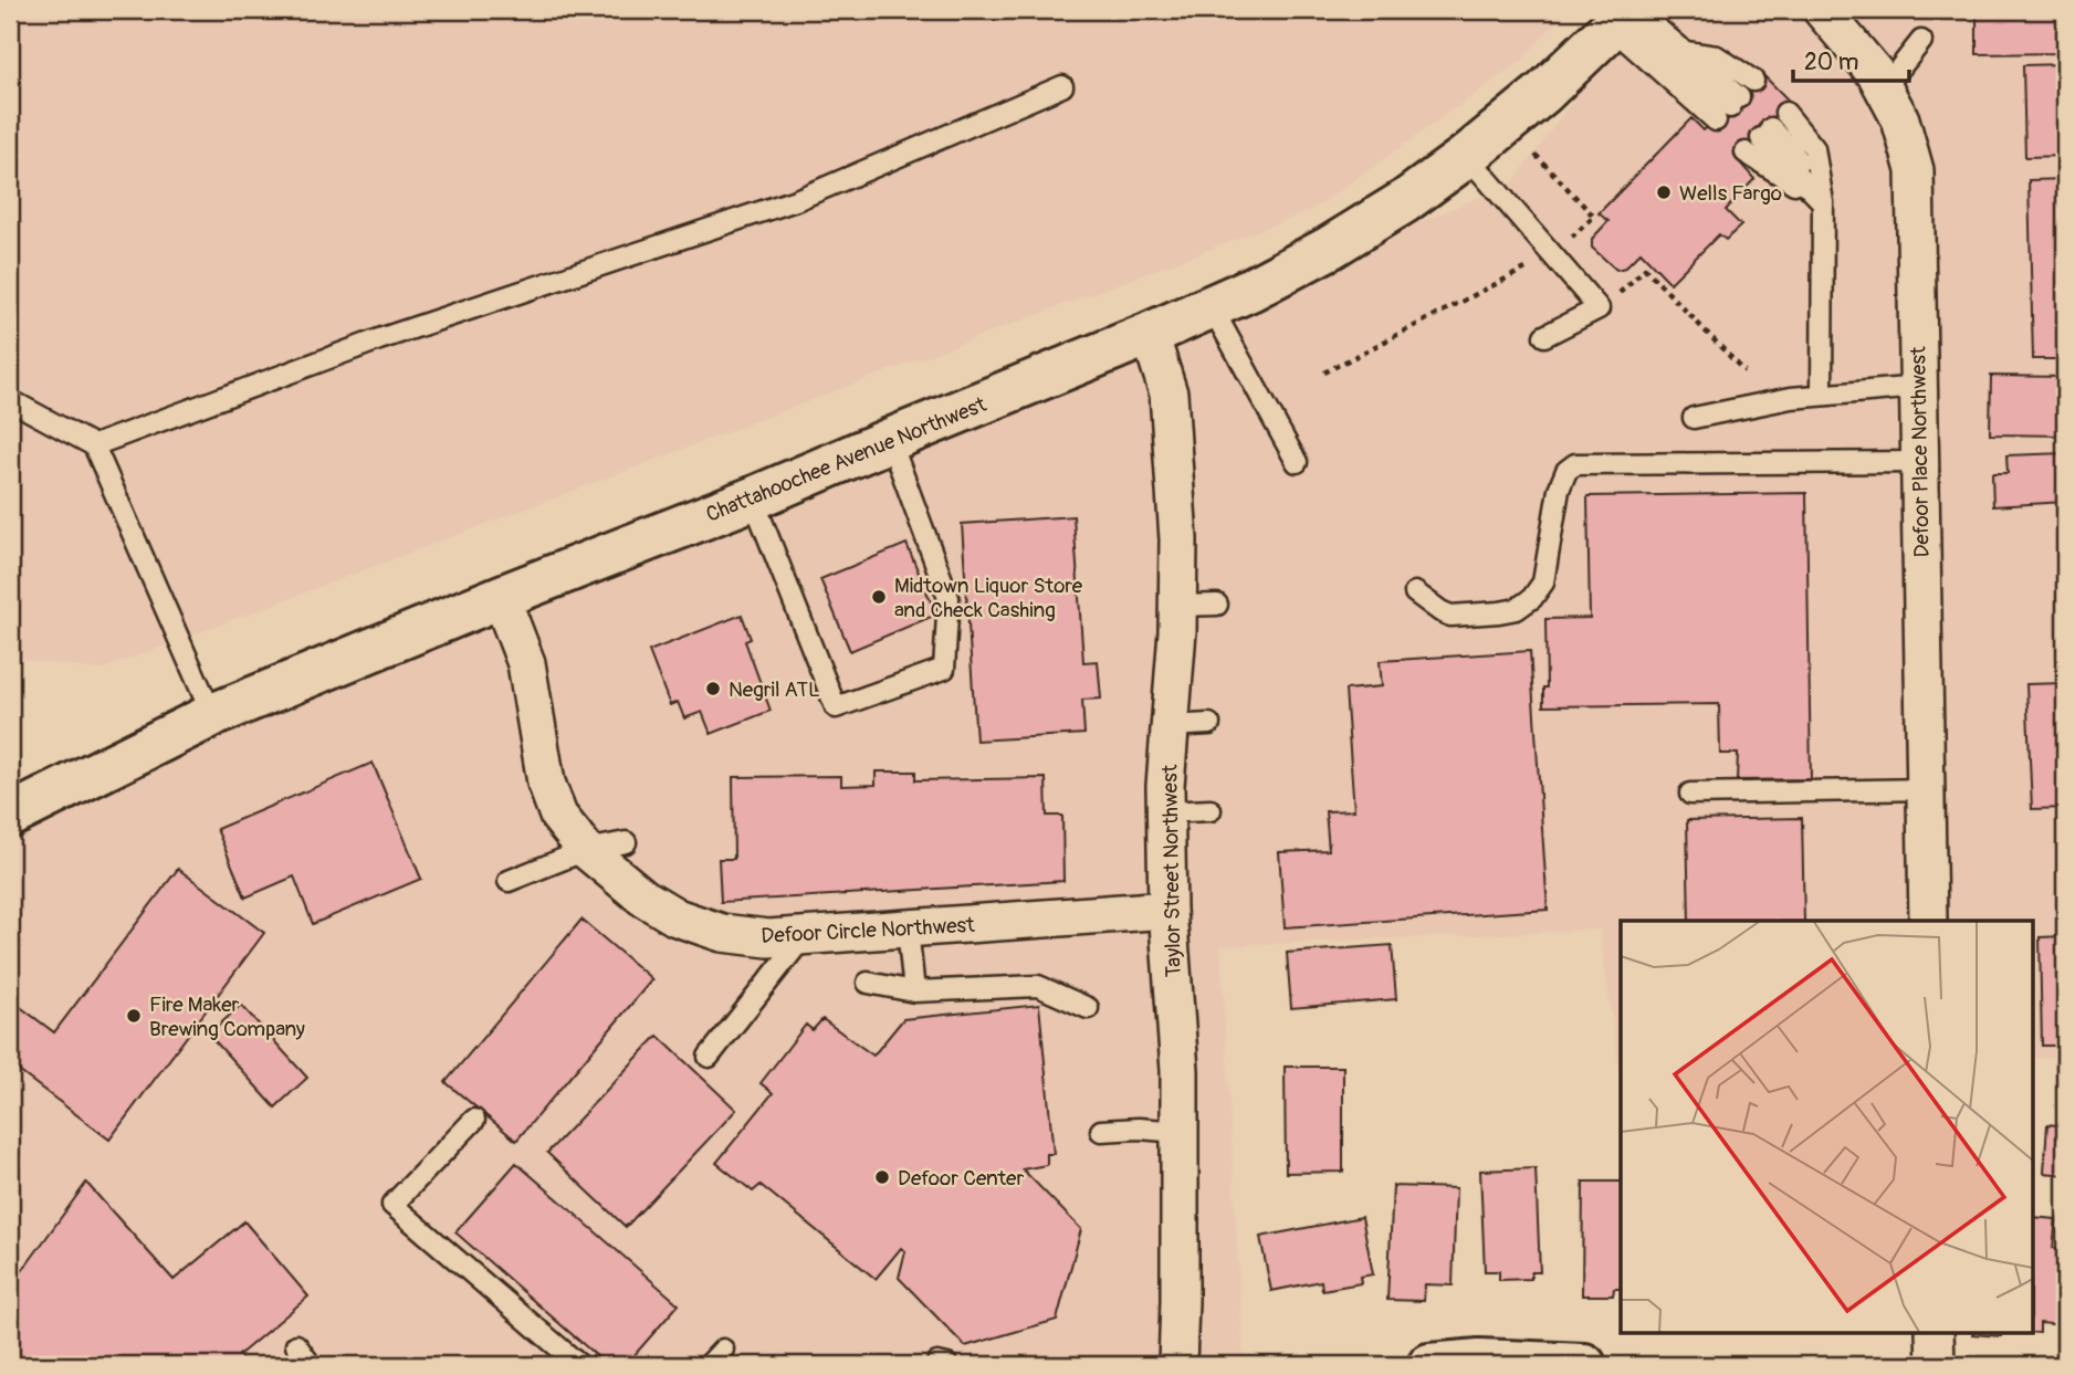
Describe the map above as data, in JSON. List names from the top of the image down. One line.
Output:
{"streets":{"street":["Defoor Place Northwest","Chattahoochee Avenue Northwest","Taylor Street Northwest","Defoor Circle Northwest"]},"crossings":[["Chattahoochee Avenue Northwest","Taylor Street Northwest"],["Chattahoochee Avenue Northwest","Defoor Circle Northwest"],["Taylor Street Northwest","Defoor Circle Northwest"]],"places":["Wells Fargo","Midtown Liquor Store and Check Cashing","Negril ATL","Fire Maker Brewing Company","Defoor Center"],"scale_bar":"20 m"}
